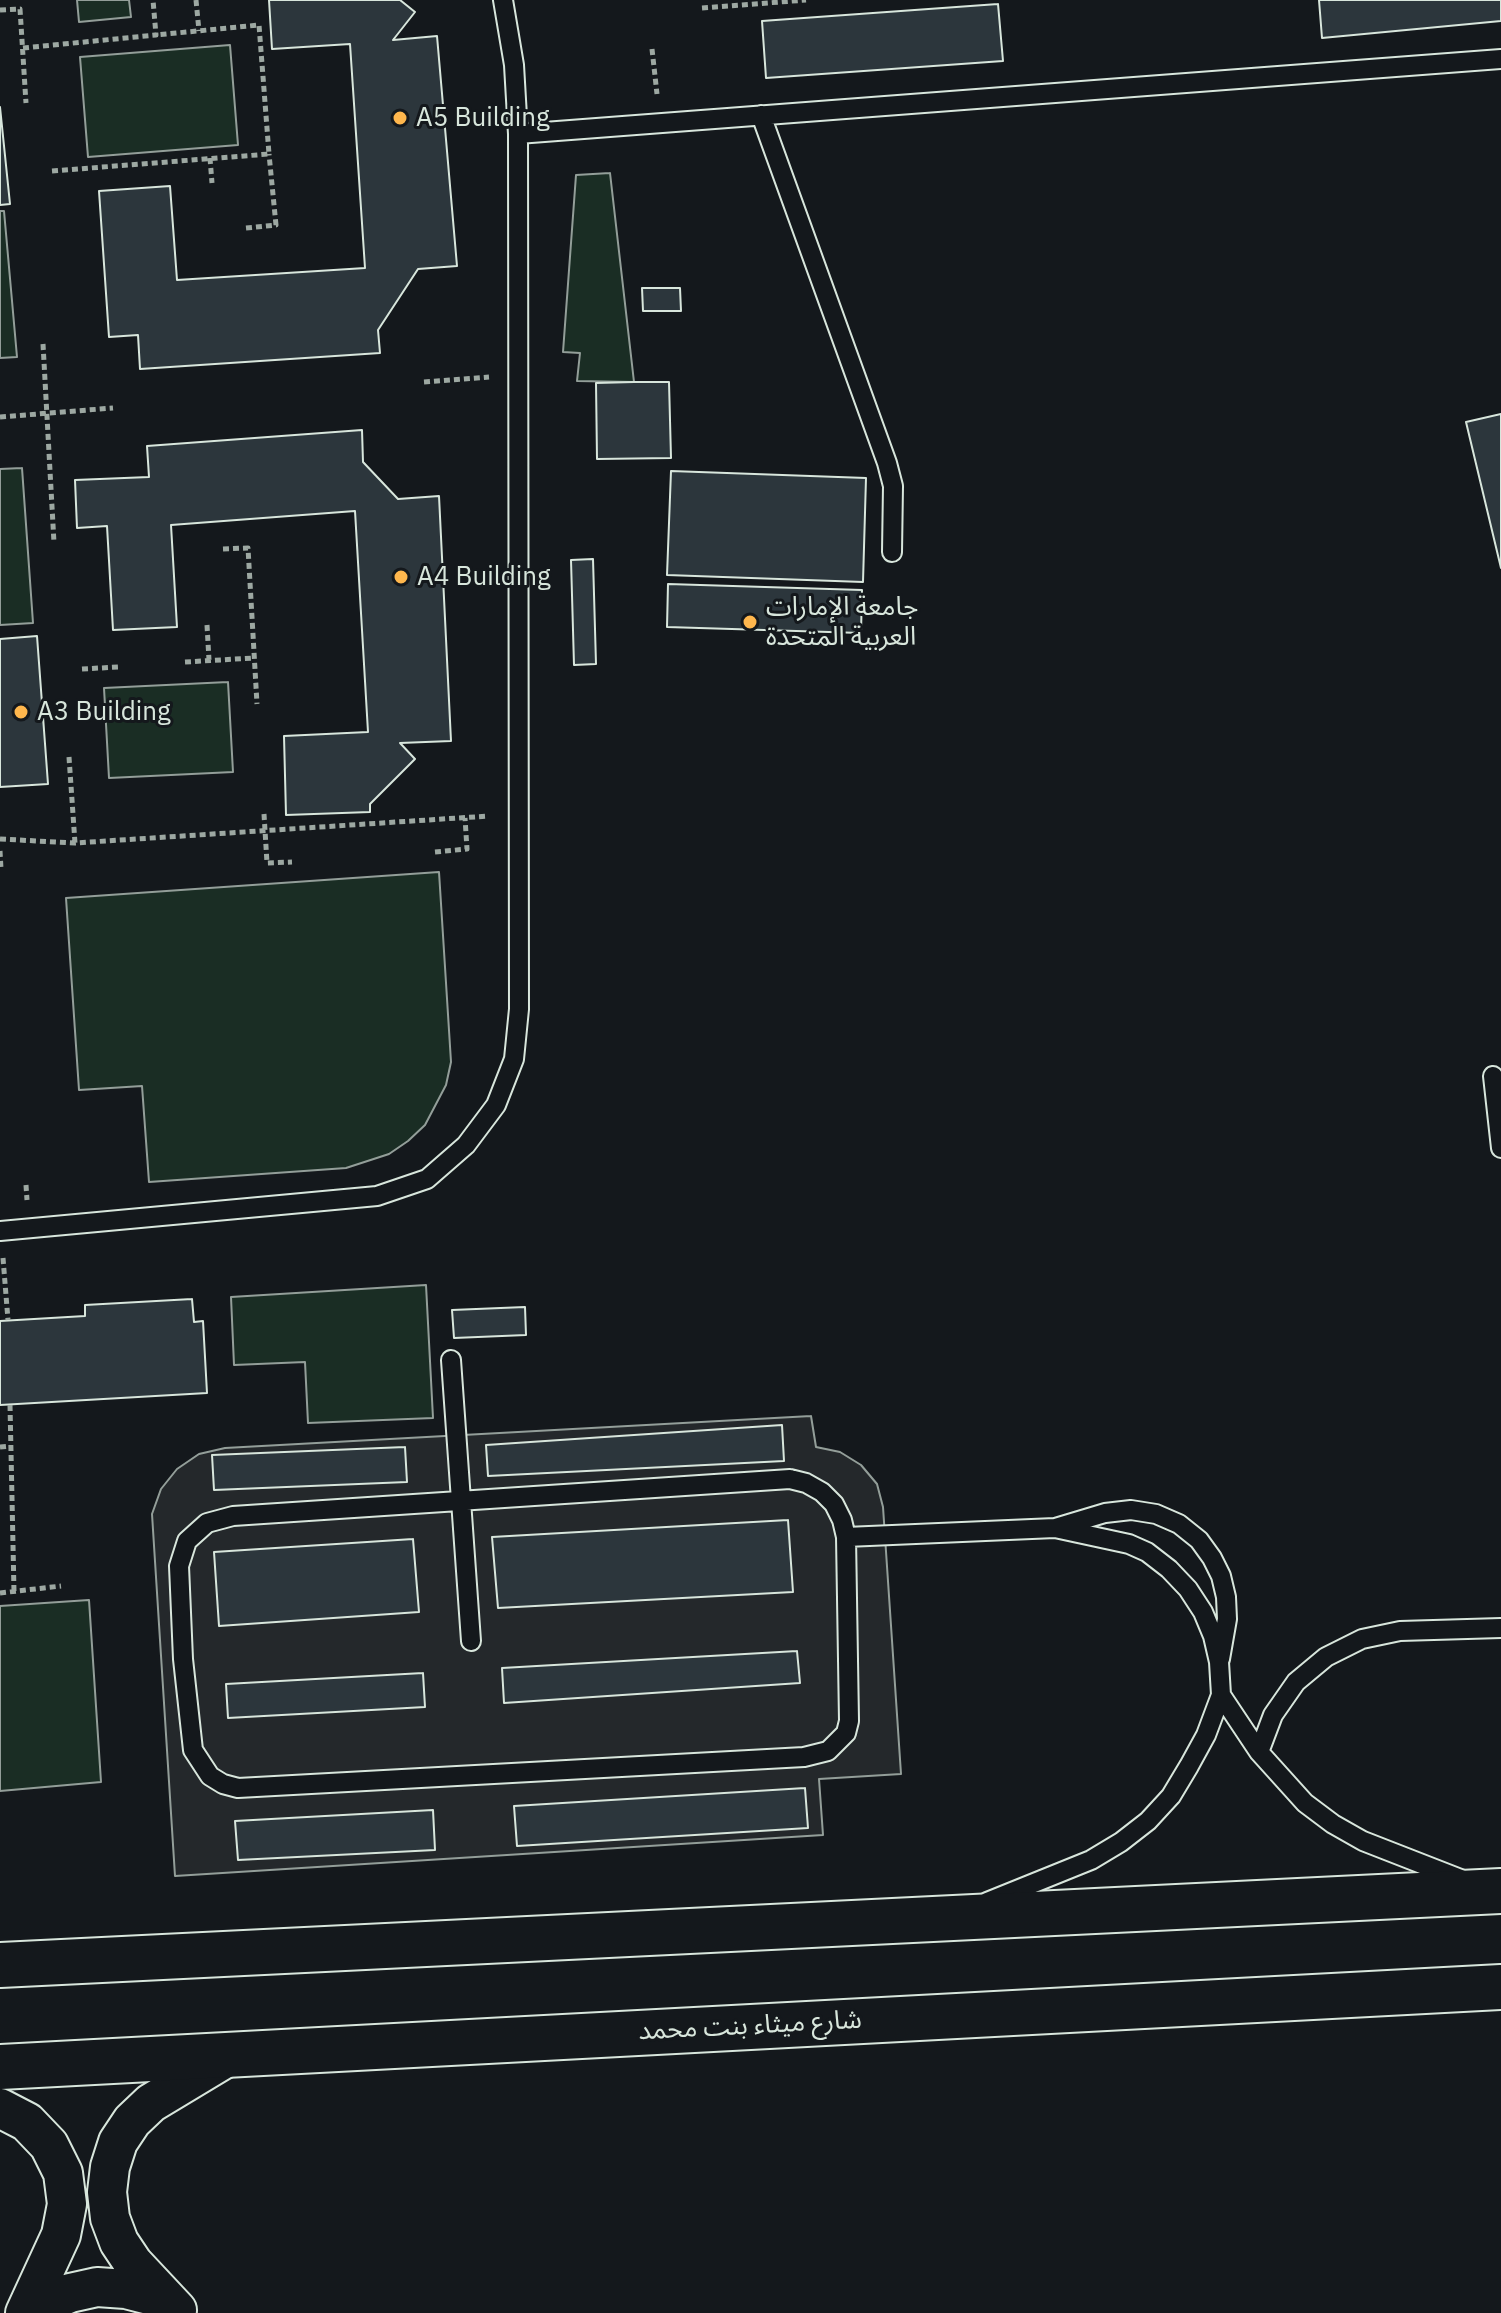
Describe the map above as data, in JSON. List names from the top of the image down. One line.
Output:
{"streets":{"main road":["شارع ميثاء بنت محمد"]},"places":["A5 Building","A4 Building","جامعة الإمارات العربية المتحدة","A3 Building"]}
